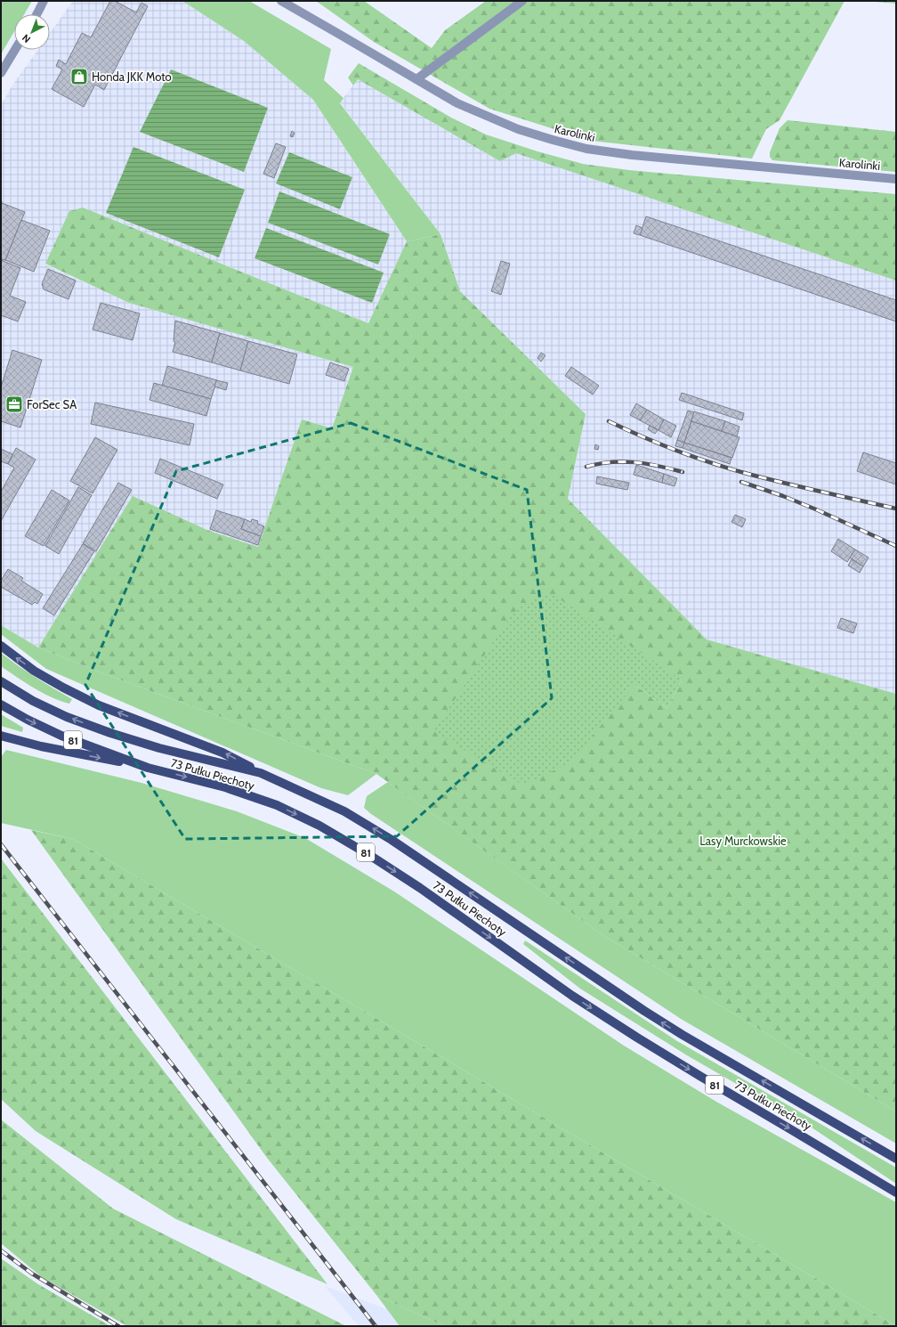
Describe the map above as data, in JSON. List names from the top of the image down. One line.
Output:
{"streets":{"main road":["81","73 Pułku Piechoty"],"street":["Karolinki"]},"parks":["Lasy Murckowskie"],"places":{"shop":["Honda JKK Moto"],"office":["ForSec SA"]},"north":"bottom left"}
